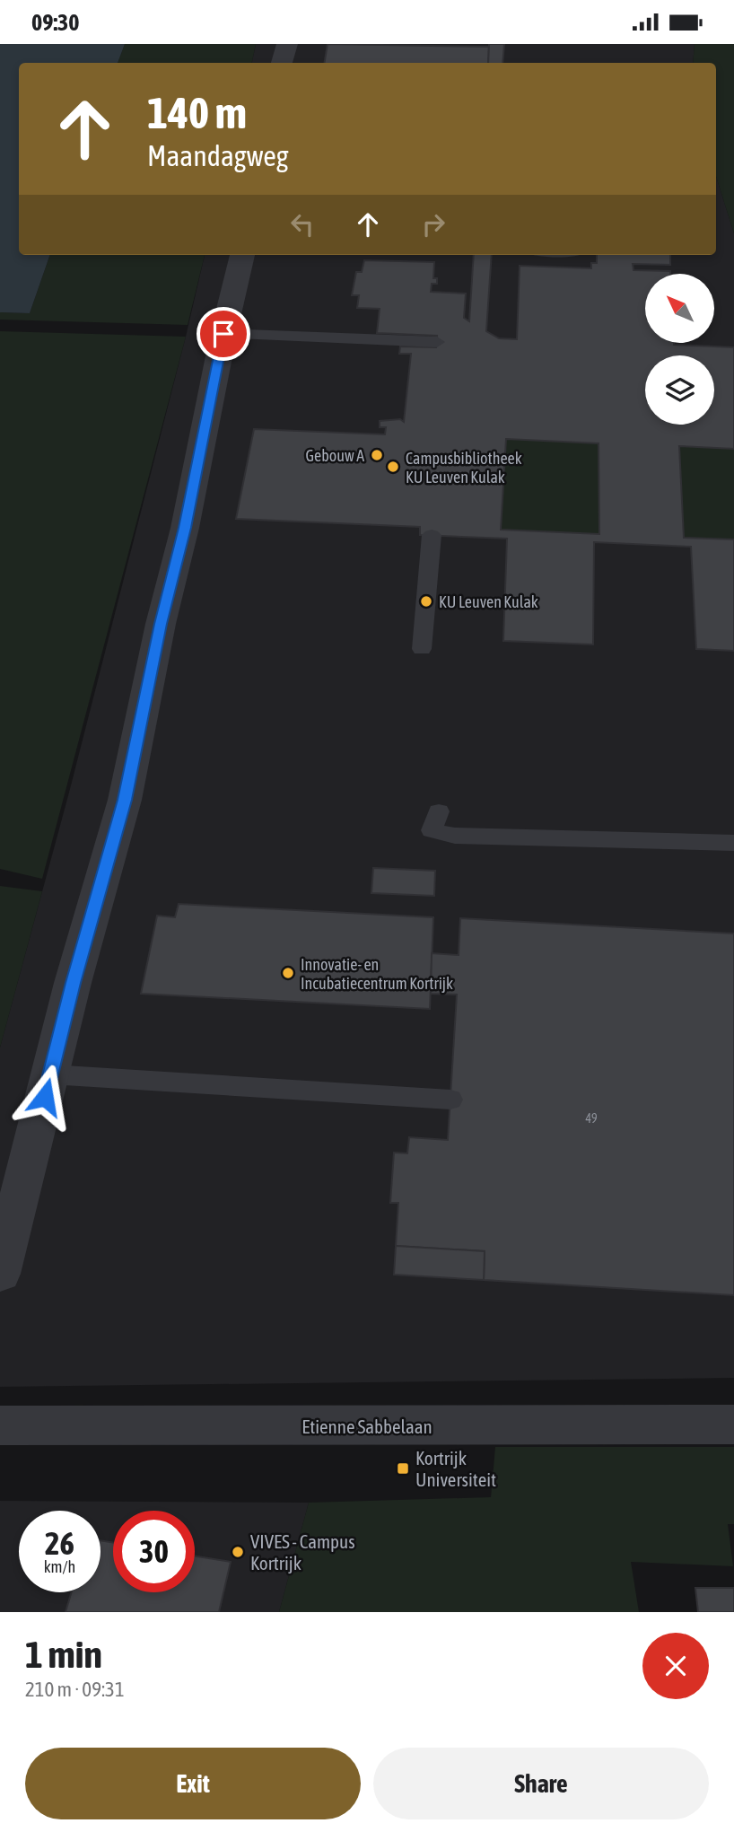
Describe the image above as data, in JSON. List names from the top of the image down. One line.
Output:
{"streets":{"street":["Etienne Sabbelaan"]},"places":{"other":["Gebouw A","Campusbibliotheek KU Leuven Kulak","KU Leuven Kulak","Innovatie- en Incubatiecentrum Kortrijk","VIVES - Campus Kortrijk"],"transit":["Kortrijk Universiteit"]},"house_numbers":["49"],"north":"top left","page":{"status":"09:30","turn":["140 m","Maandagweg"],"speed":"26 km/h","limit":"30","heading":["1 min","210 m · 09:31"],"buttons":["Exit","Share"]}}
